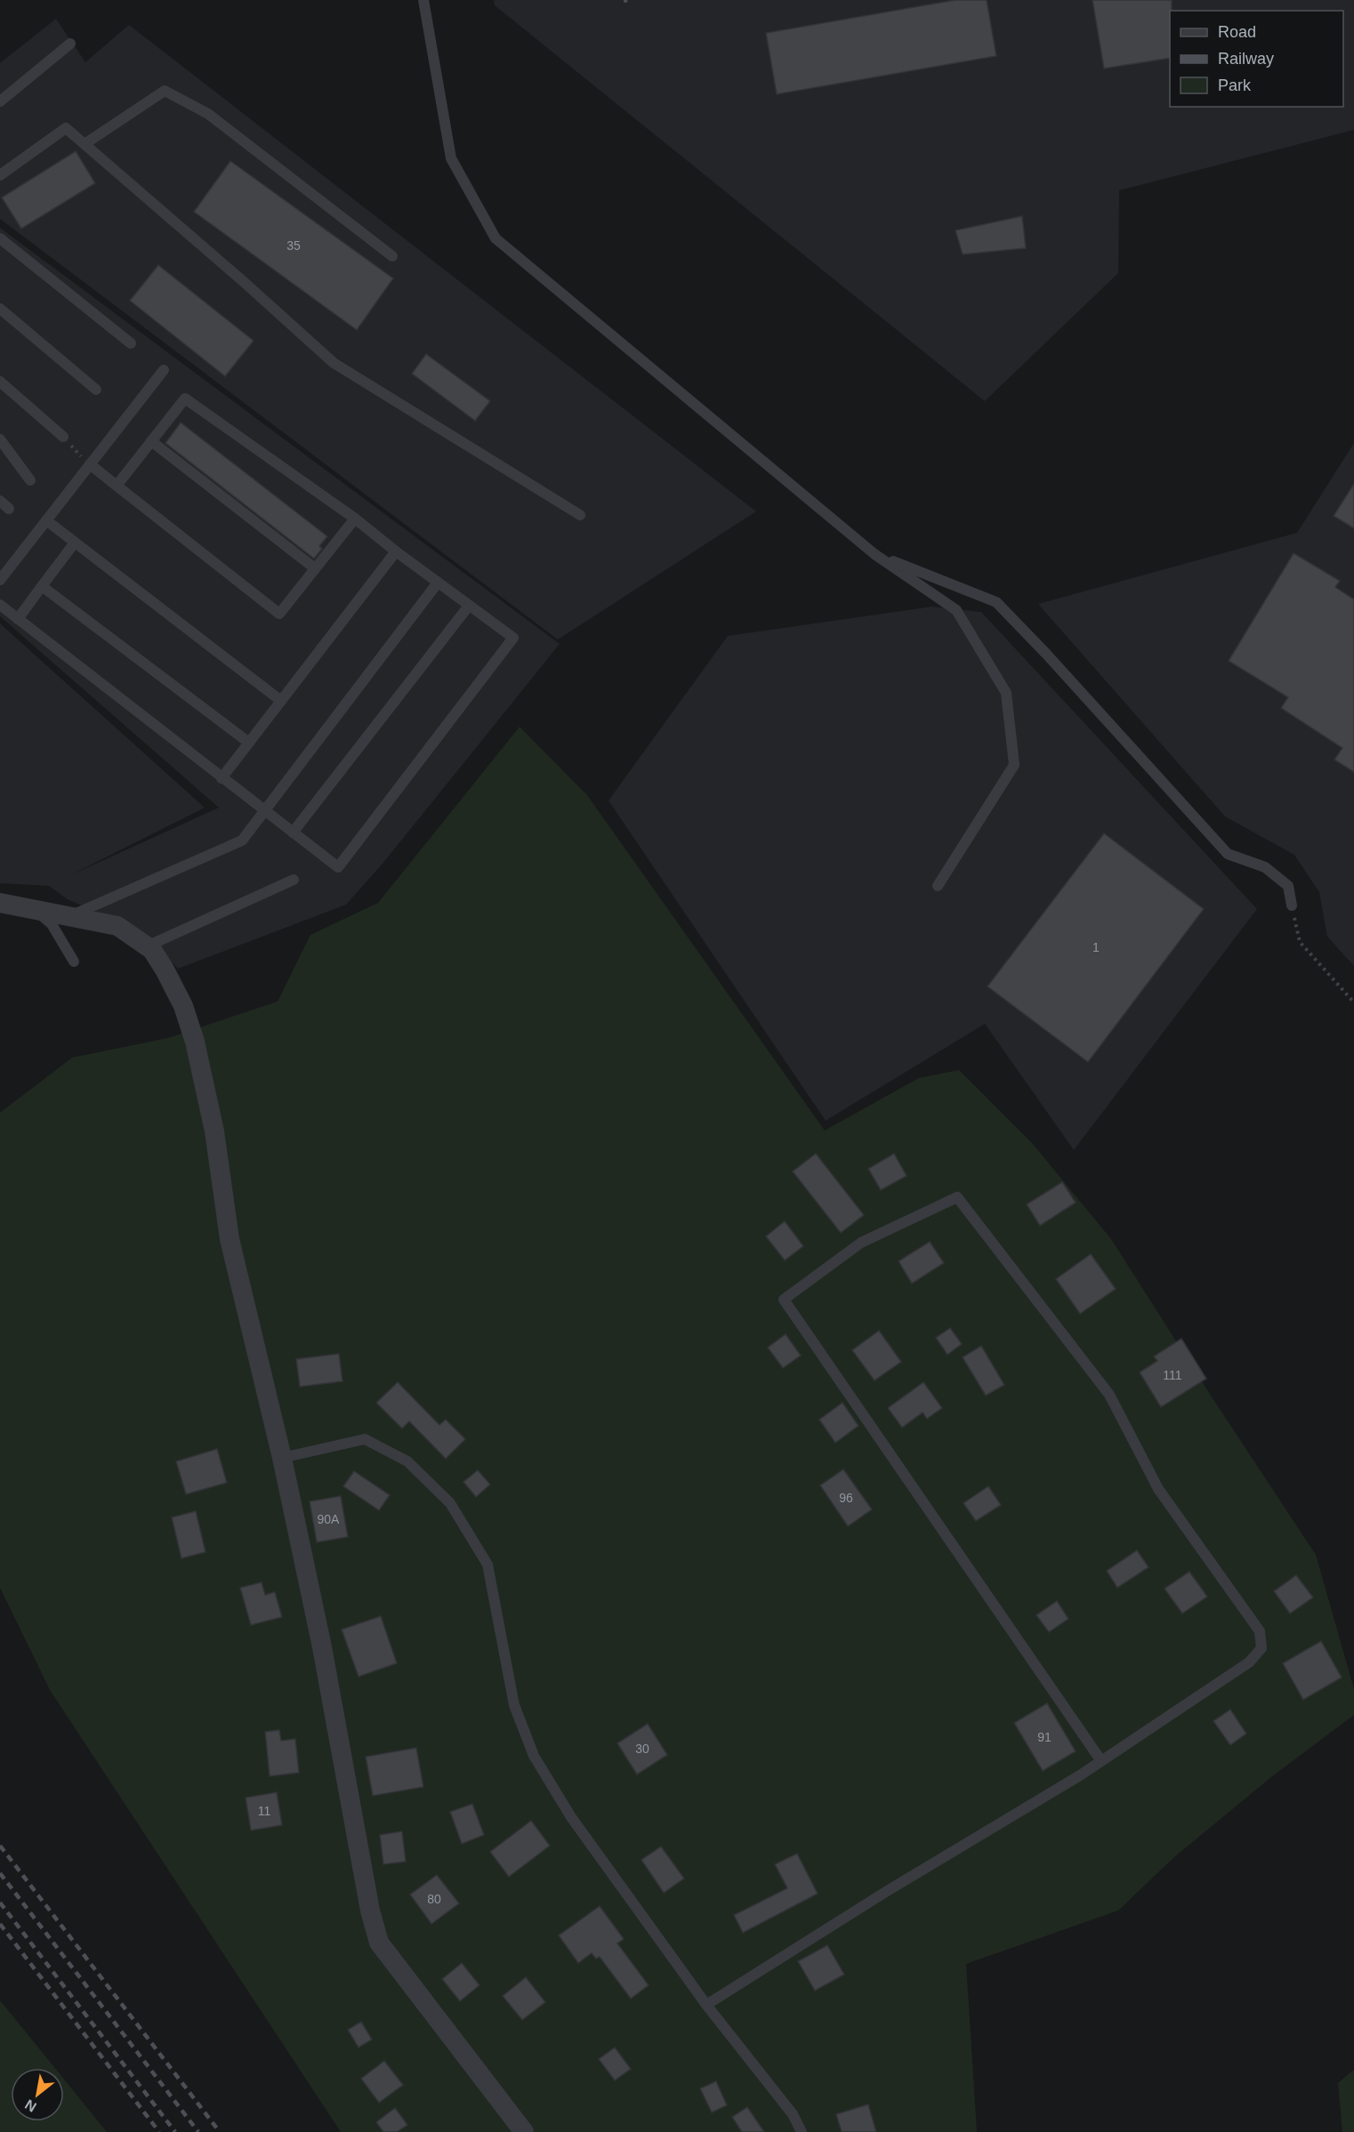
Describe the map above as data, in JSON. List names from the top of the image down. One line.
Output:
{"house_numbers":["35","1","111","96","90А","91","30","11","80"],"legend":["Road","Railway","Park"],"north":"bottom left"}
